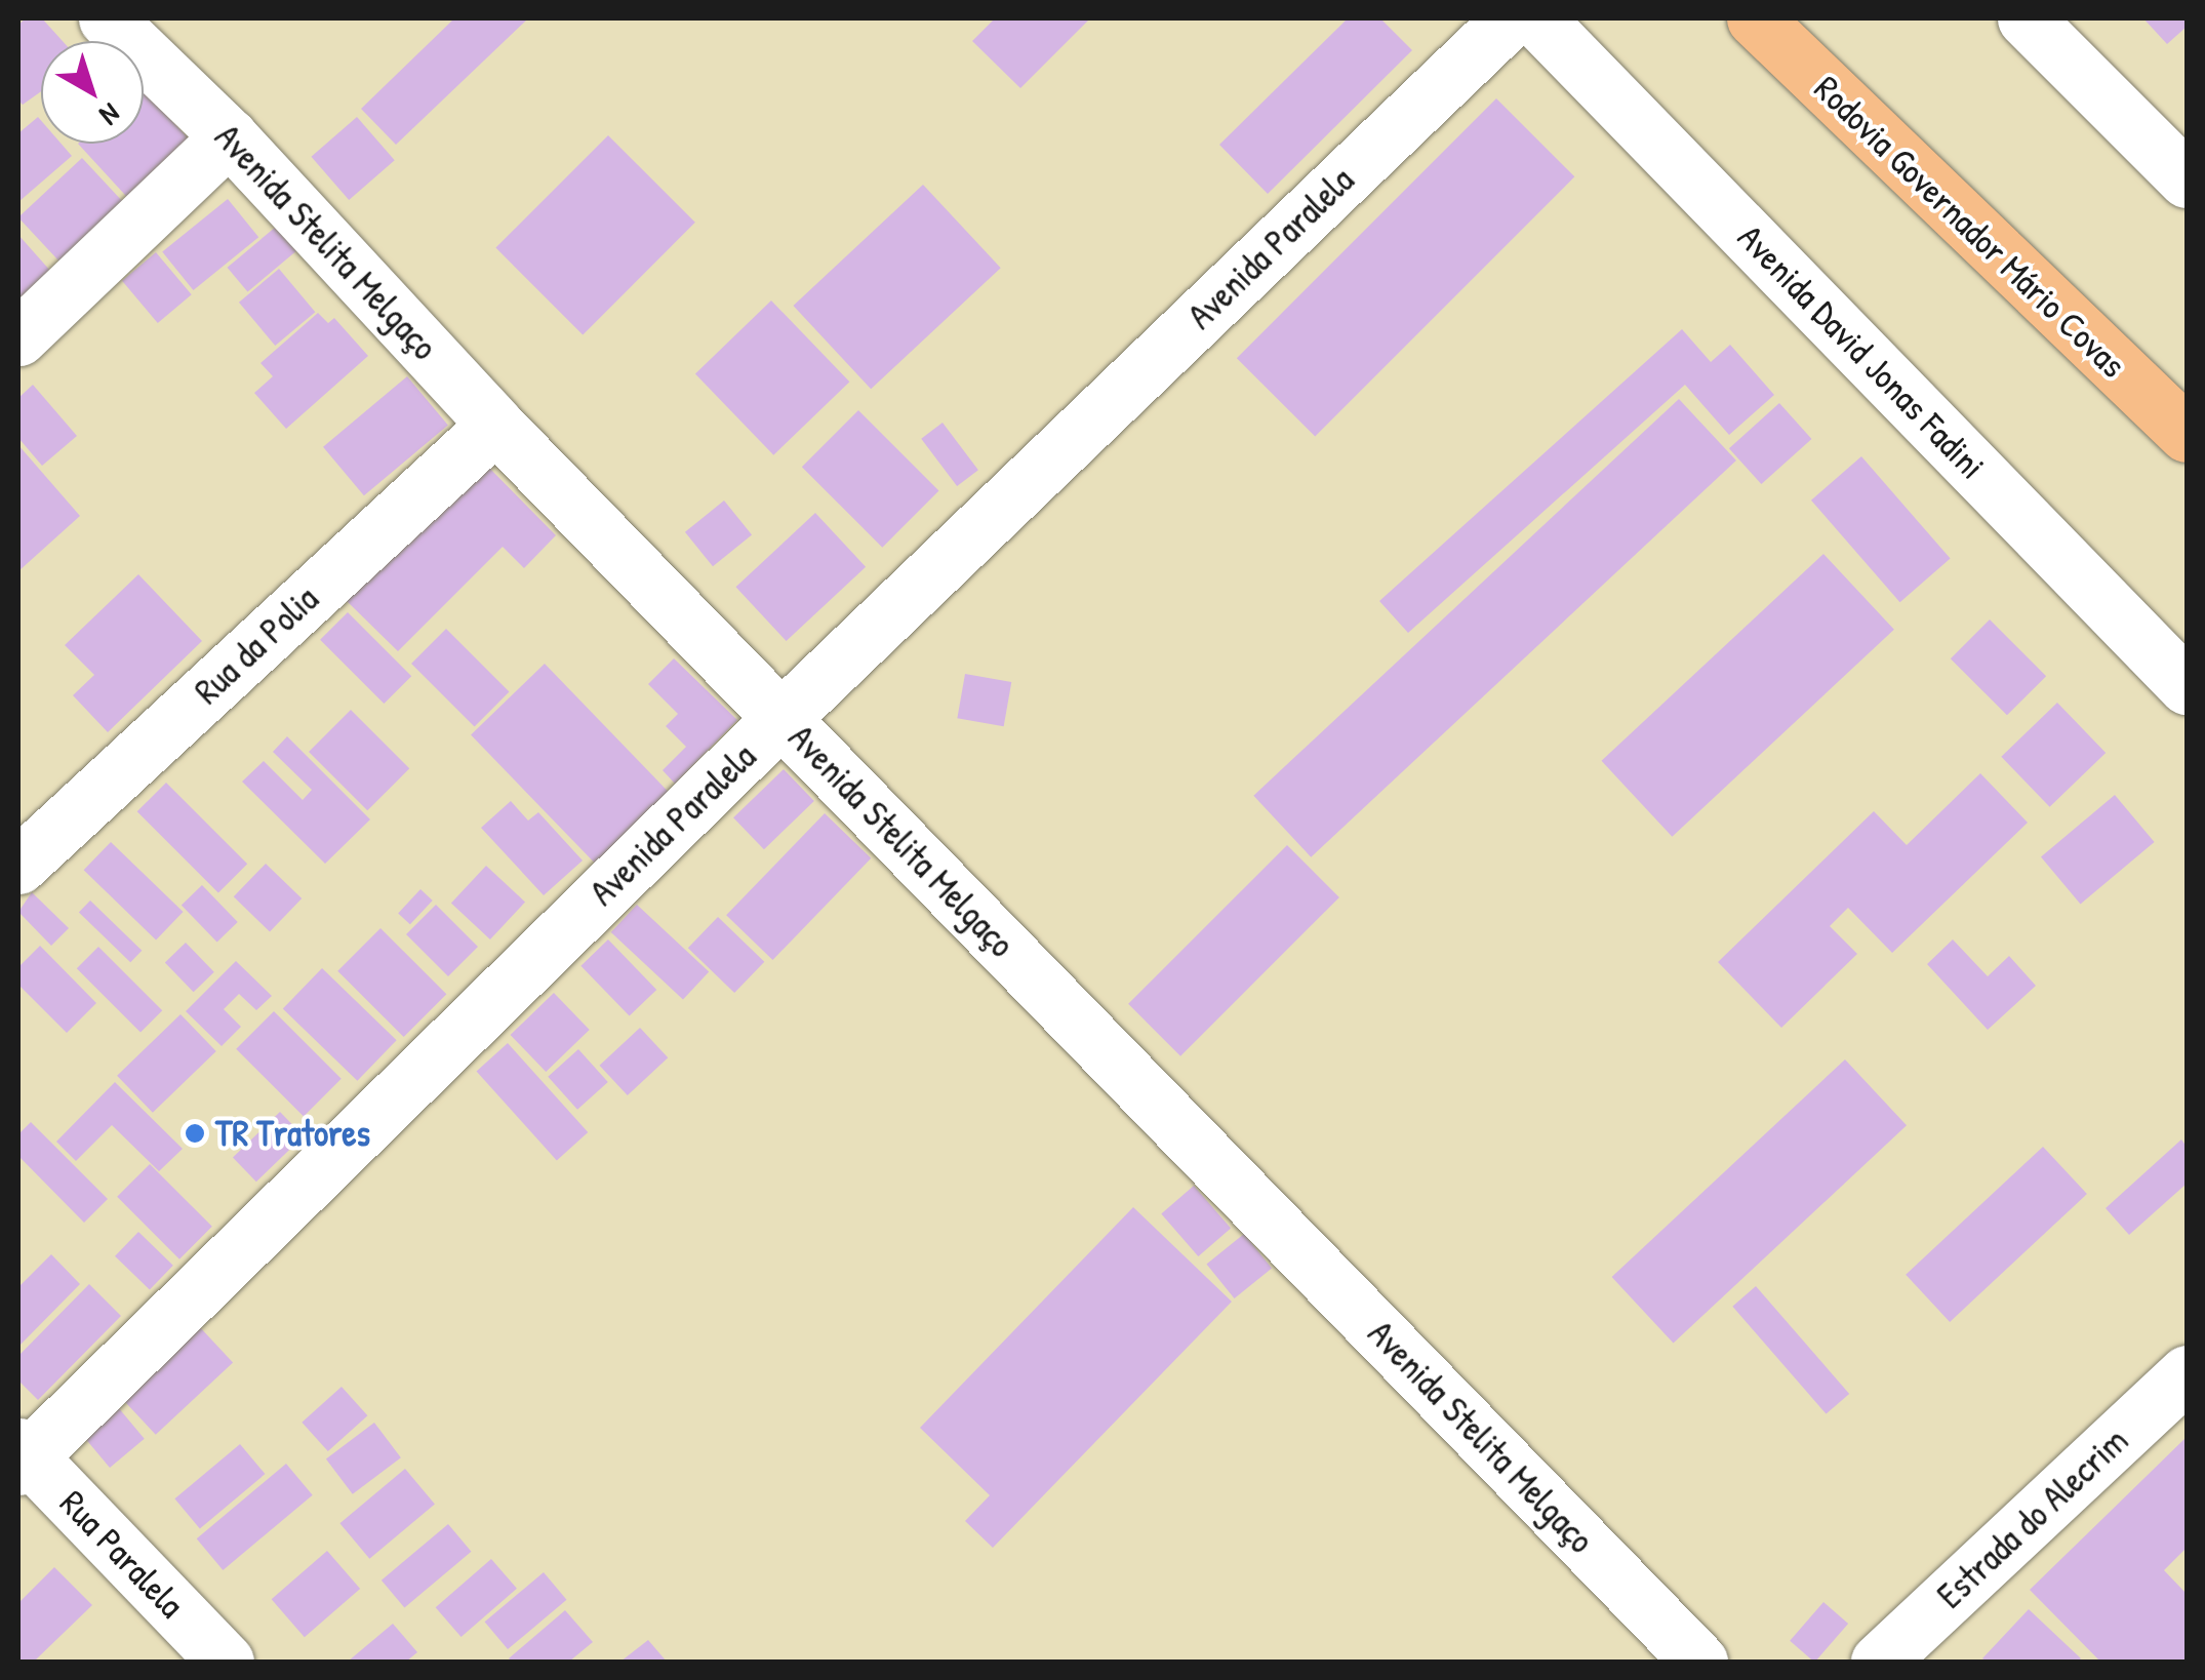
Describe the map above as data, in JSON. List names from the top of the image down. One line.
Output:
{"streets":{"highway":["Rodovia Governador Mário Covas"],"street":["Avenida Stelita Melgaço","Avenida Paralela","Avenida David Jonas Fadini","Rua da Polia","Estrada do Alecrim","Rua Paralela"]},"crossings":[["Avenida Stelita Melgaço","Avenida Paralela"],["Avenida Stelita Melgaço","Rua da Polia"],["Avenida Paralela","Rua Paralela"]],"places":["TR Tratores"],"north":"bottom right"}
